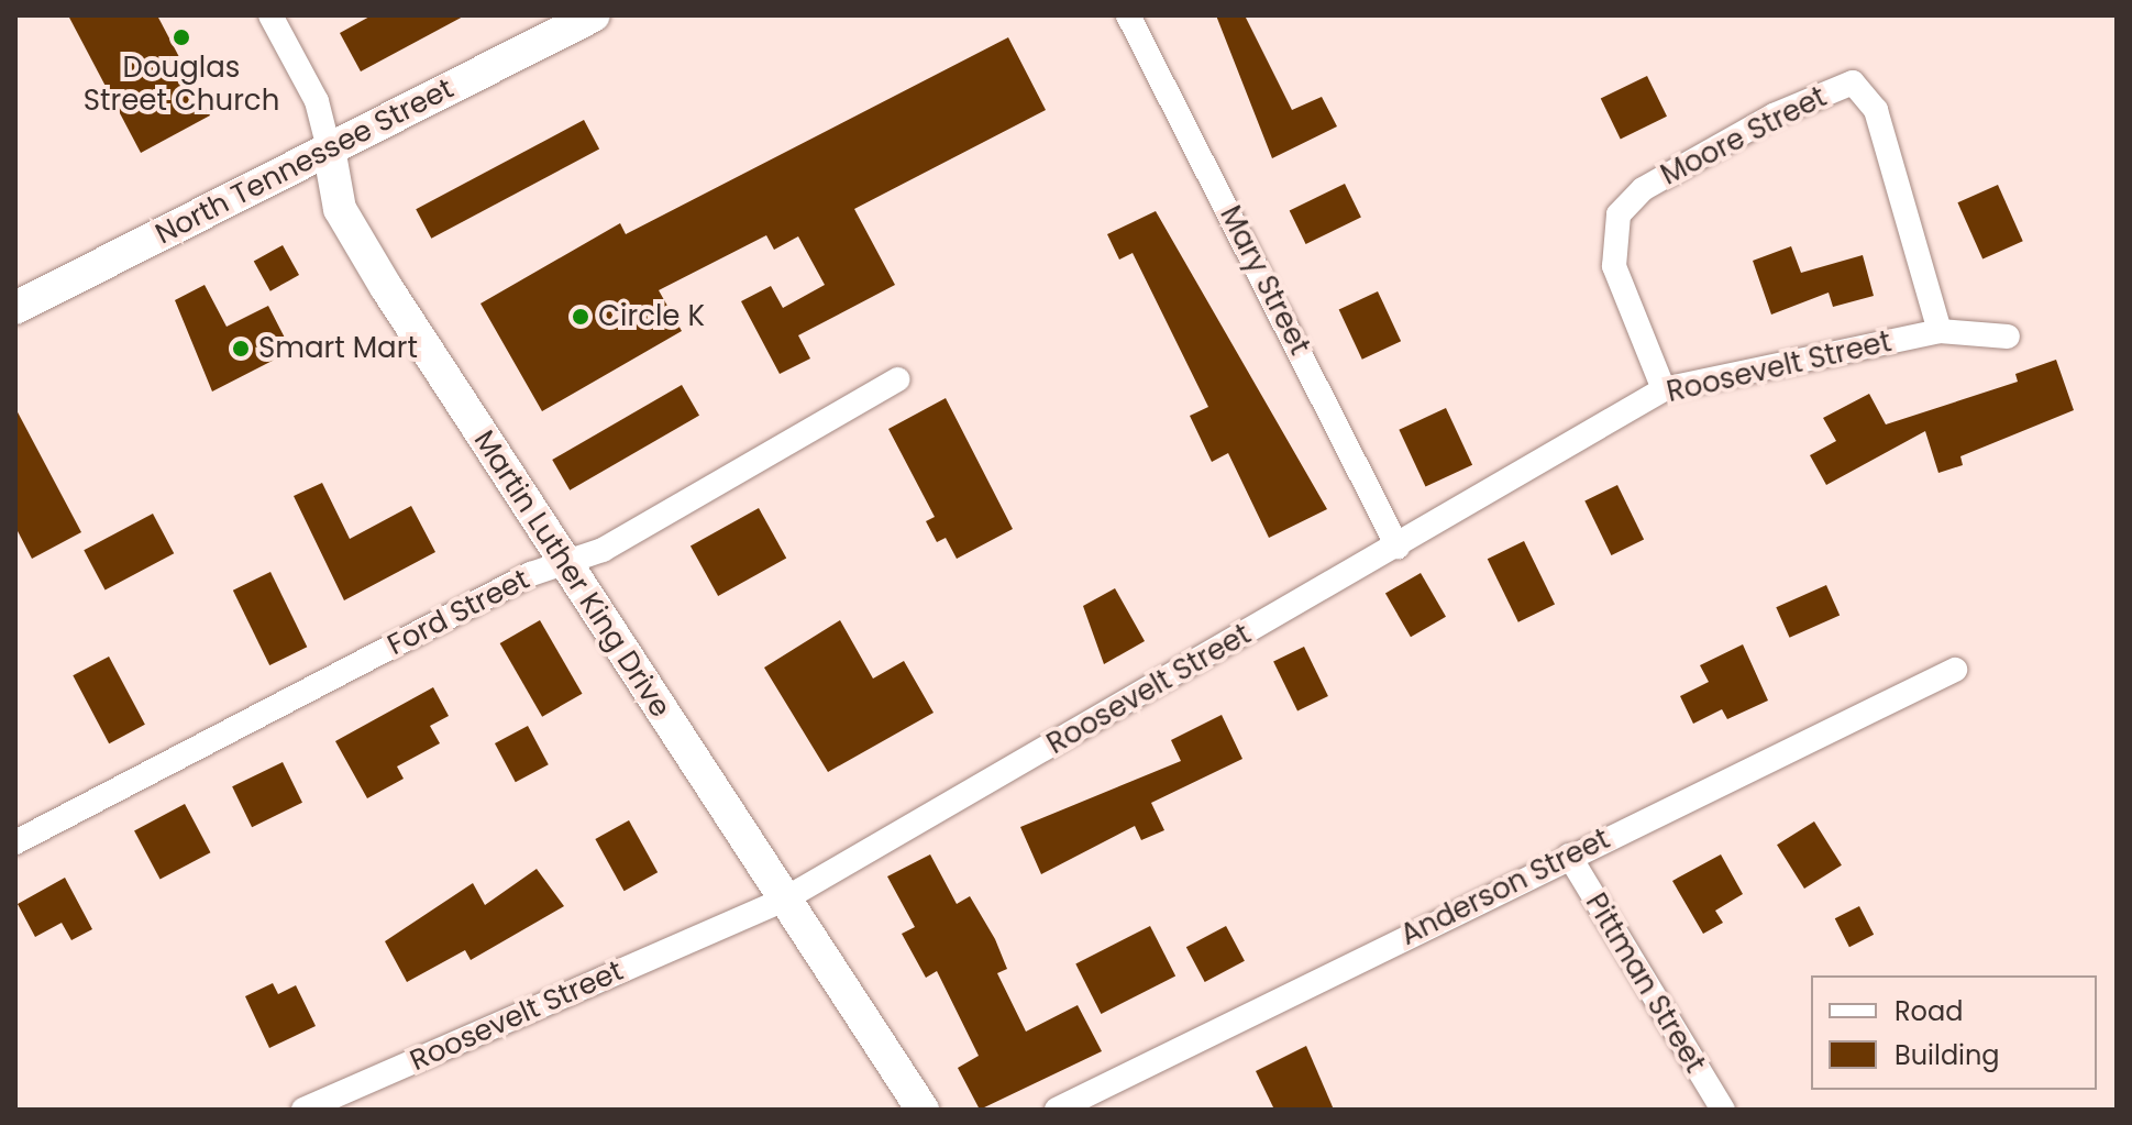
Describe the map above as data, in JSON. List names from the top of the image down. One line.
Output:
{"streets":{"street":["Moore Street","North Tennessee Street","Mary Street","Roosevelt Street","Martin Luther King Drive","Ford Street","Anderson Street","Pittman Street"]},"crossings":[["Moore Street","Roosevelt Street"],["North Tennessee Street","Martin Luther King Drive"],["Mary Street","Roosevelt Street"],["Roosevelt Street","Martin Luther King Drive"],["Martin Luther King Drive","Ford Street"],["Anderson Street","Pittman Street"]],"places":["Douglas Street Church","Circle K","Smart Mart"],"legend":["Road","Building"]}
